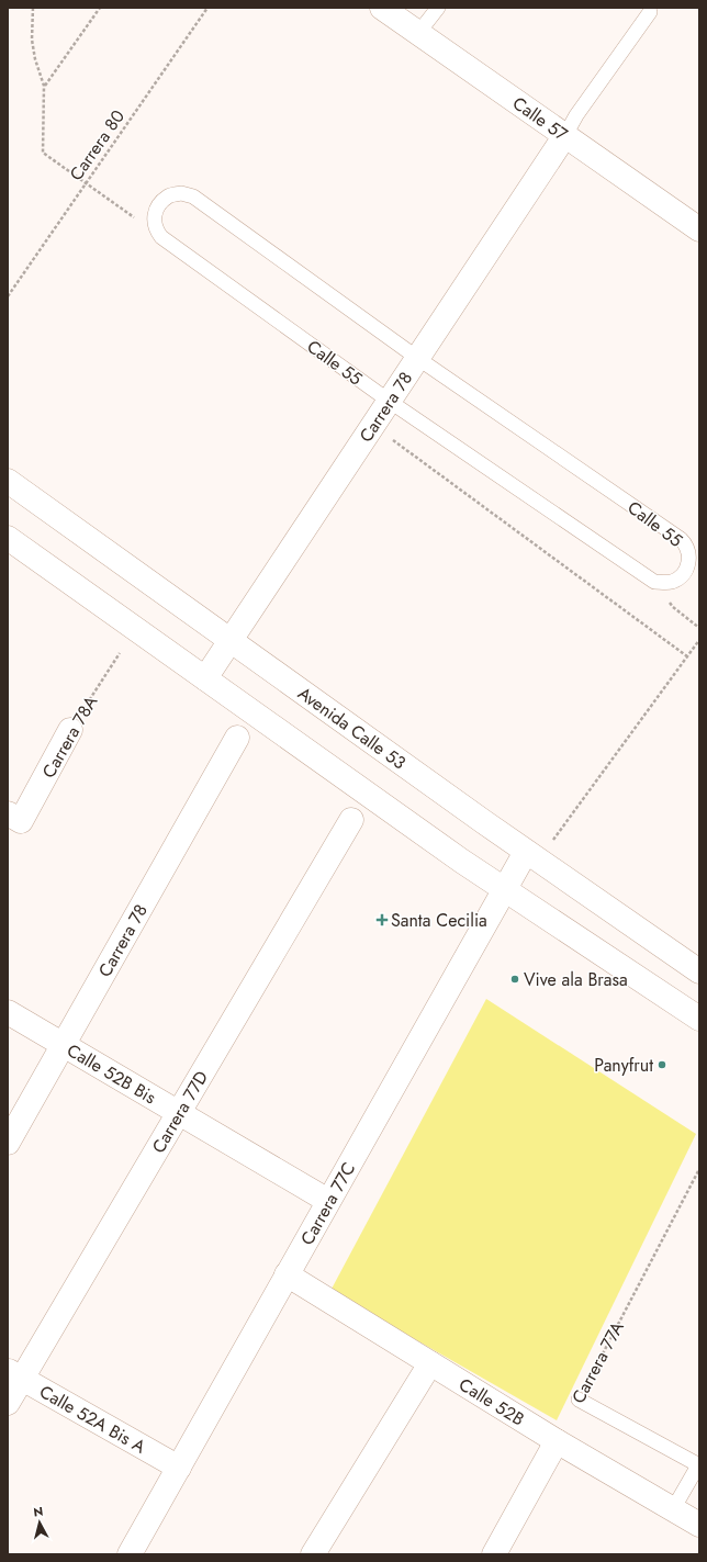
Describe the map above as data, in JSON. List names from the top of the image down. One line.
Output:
{"streets":{"street":["Calle 57","Carrera 78","Avenida Calle 53","Carrera 78A","Calle 52B Bis","Carrera 77D","Carrera 77C","Calle 52B","Calle 52A Bis A"],"lane":["Calle 55"],"path":["Carrera 80","Carrera 77A"]},"crossings":[["Calle 57","Carrera 78"],["Calle 55","Carrera 78"],["Carrera 78","Avenida Calle 53"],["Carrera 78","Calle 52B Bis"],["Avenida Calle 53","Carrera 77C"],["Calle 52B Bis","Carrera 77D"],["Calle 52B Bis","Carrera 77C"],["Carrera 77D","Calle 52A Bis A"],["Carrera 77C","Calle 52B"],["Carrera 77C","Calle 52A Bis A"]],"places":{"health":["Santa Cecilia"],"other":["Vive ala Brasa","Panyfrut"]},"north":"top"}
